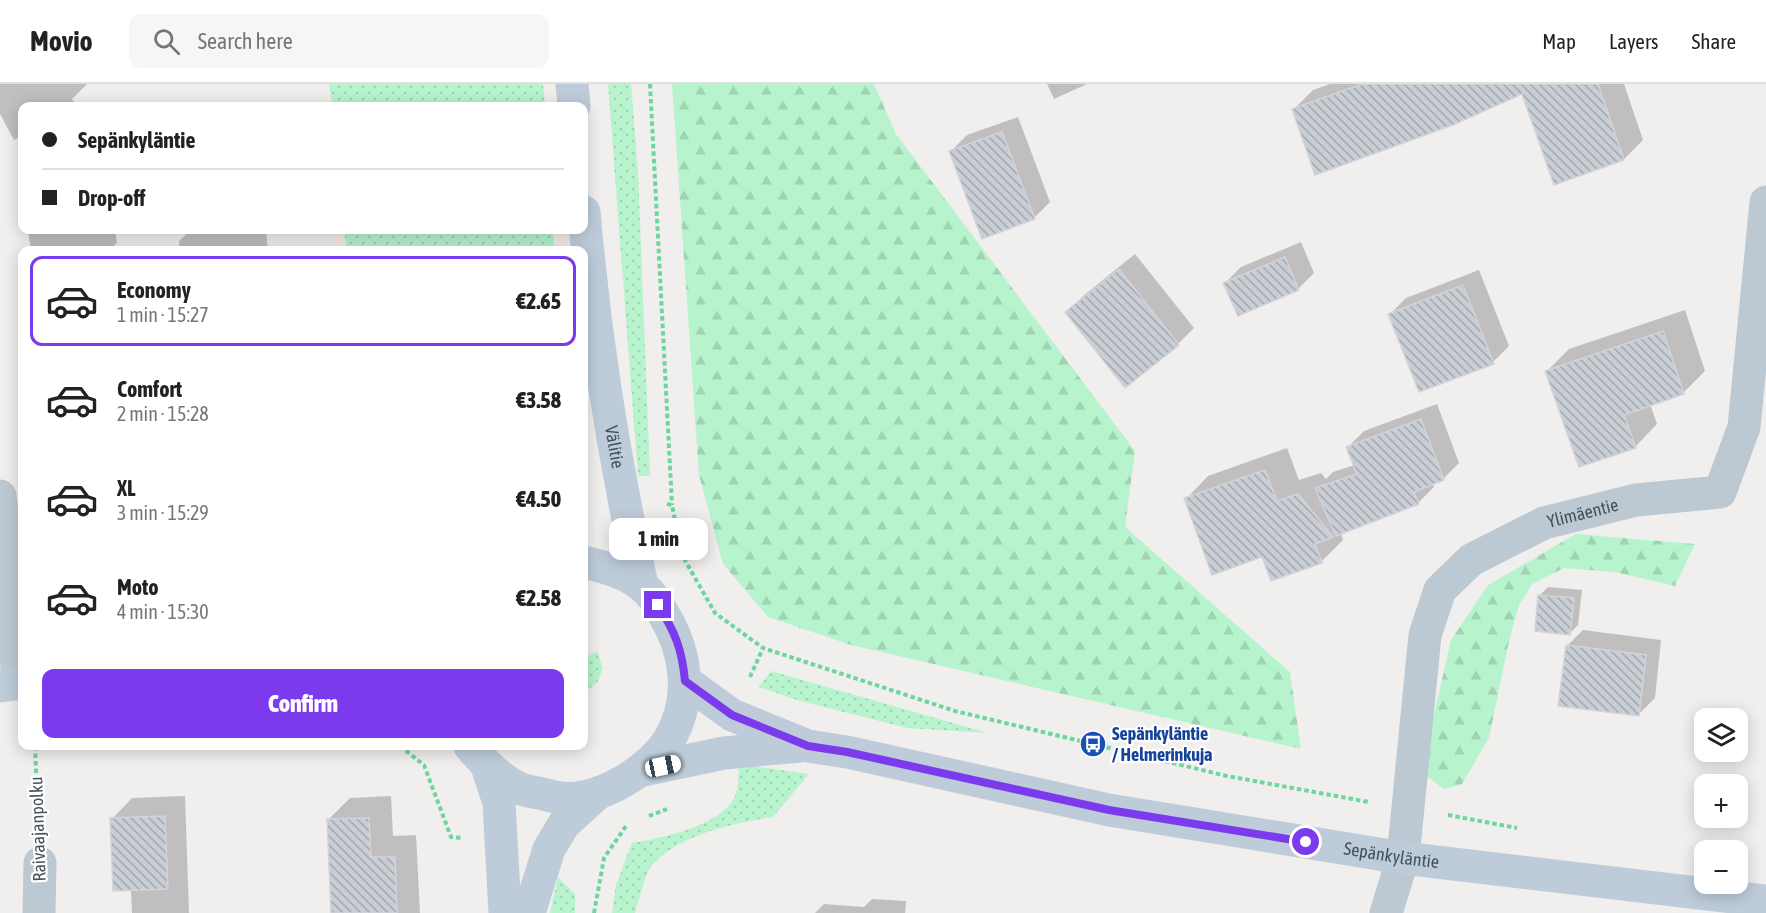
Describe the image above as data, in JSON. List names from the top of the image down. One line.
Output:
{"streets":{"main road":["Välitie","Sepänkyläntie"],"street":["Ylimäentie","Raivaajanpolku"]},"crossings":[["Ylimäentie","Sepänkyläntie"]],"places":{"bus stop":["Sepänkyläntie / Helmerinkuja"]},"page":{"header":"Movio","search":"Search here","nav":["Map","Layers","Share"],"banner":["Sepänkyläntie","Drop-off"],"list":[{"name":"Economy","note":"1 min · 15:27","value":"€2.65"},{"name":"Comfort","note":"2 min · 15:28","value":"€3.58"},{"name":"XL","note":"3 min · 15:29","value":"€4.50"},{"name":"Moto","note":"4 min · 15:30","value":"€2.58"}],"bubble":"1 min","buttons":"Confirm","map_buttons":["+","−"]}}
